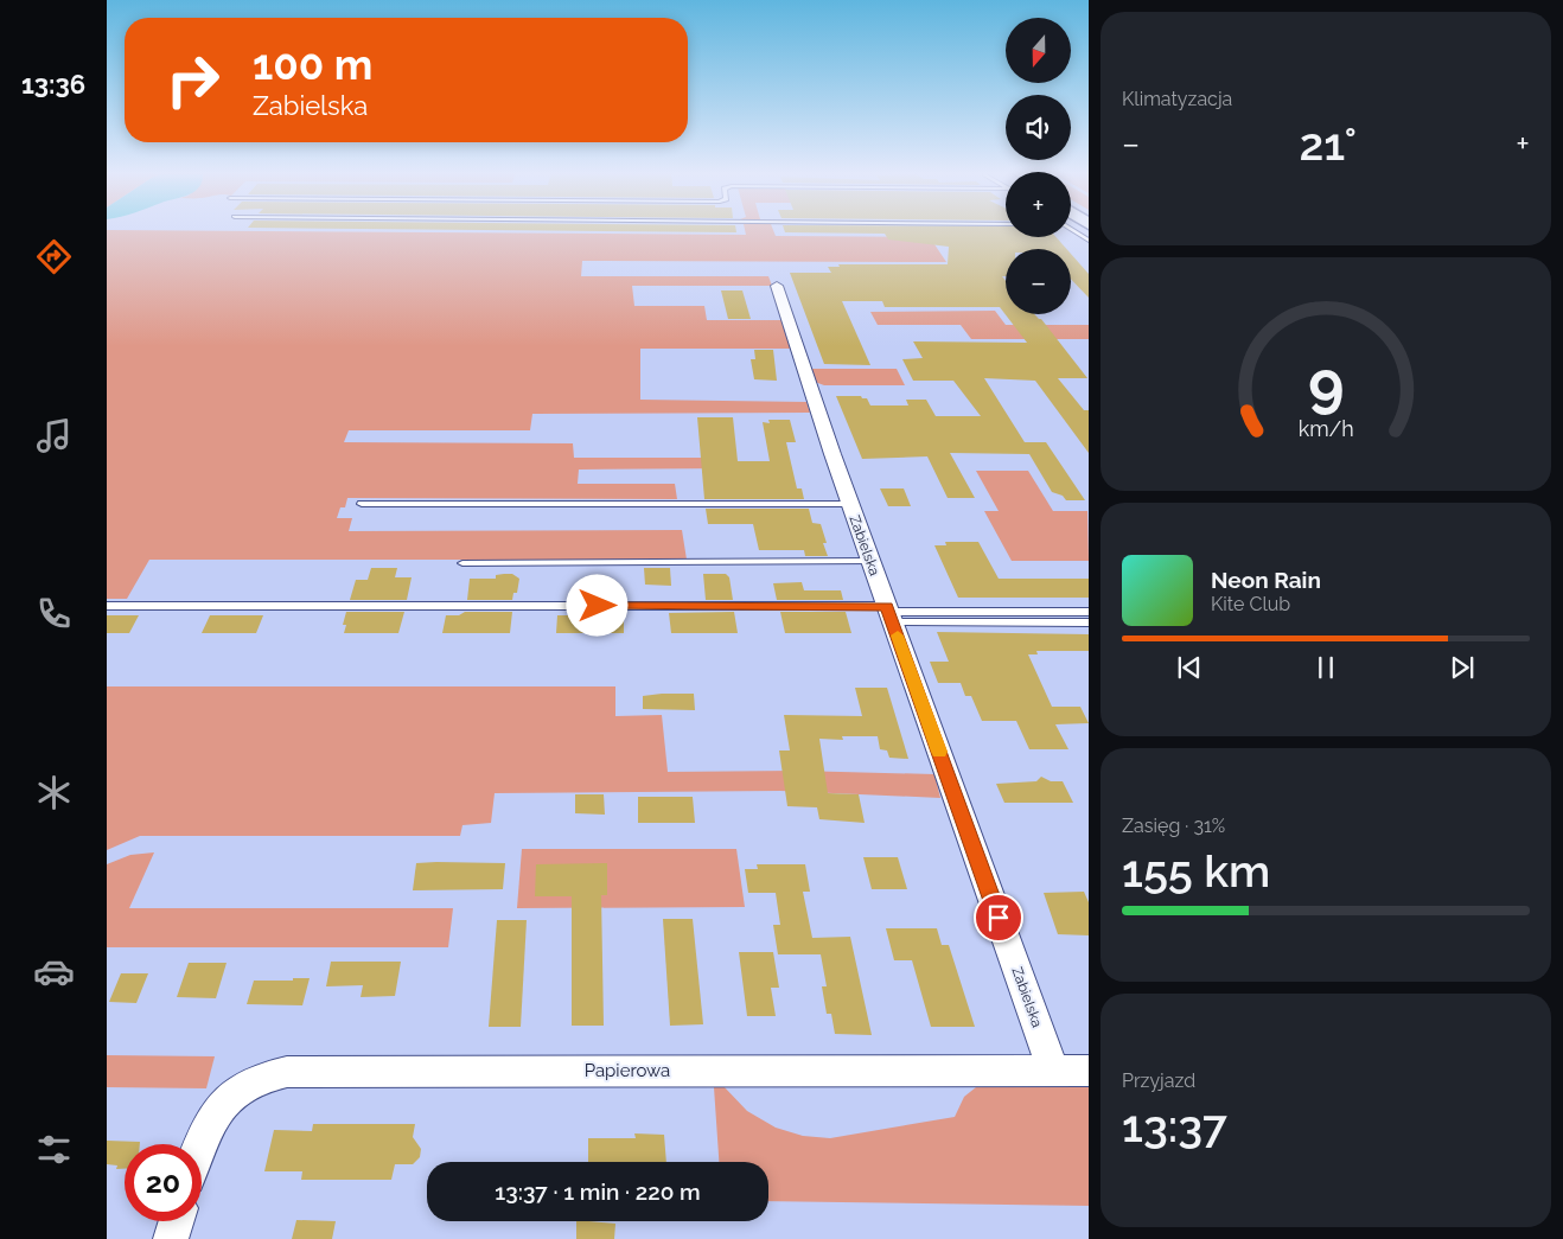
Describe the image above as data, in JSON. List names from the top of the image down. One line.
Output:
{"streets":{"street":["Zabielska","Papierowa"]},"crossings":[["Zabielska","Papierowa"]],"north":"bottom","page":{"tabs":"13:36","tile":["Klimatyzacja",["Zasięg · 31%","155 km"],["Przyjazd","13:37"]],"map_buttons":["+","−"],"turn":["100 m","Zabielska"],"heat":["−","21°","+"],"song":["Neon Rain","Kite Club"],"limit":"20","trip":"13:37 · 1 min · 220 m","gauge":["9","km/h"]}}
